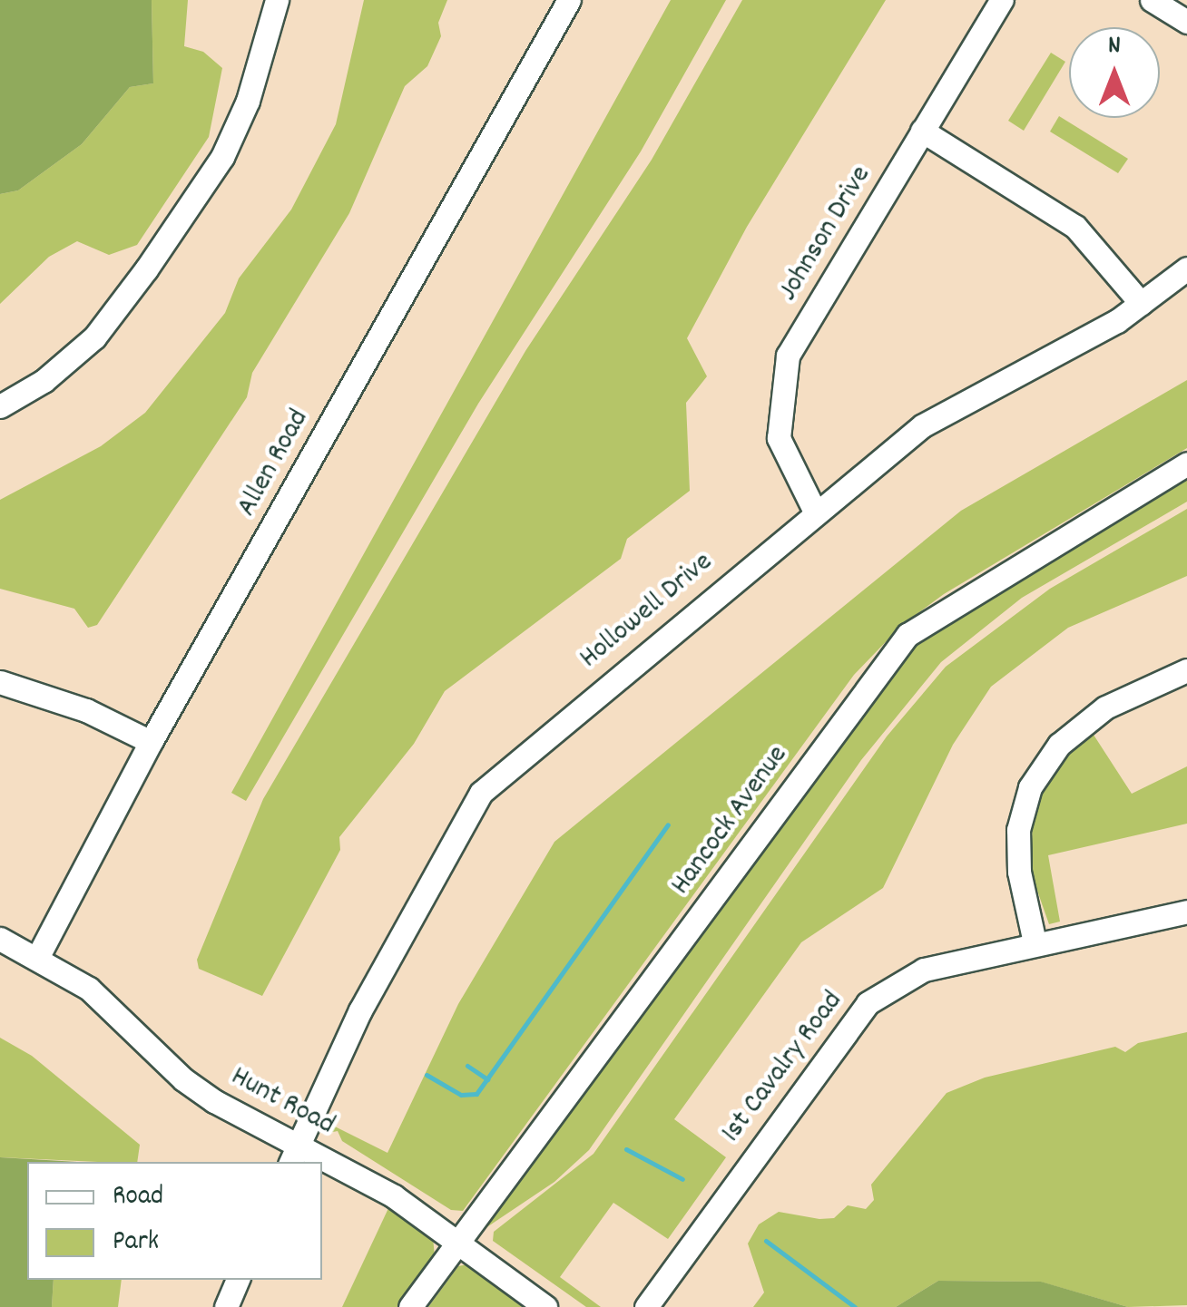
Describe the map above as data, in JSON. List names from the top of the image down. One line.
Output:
{"streets":{"street":["Johnson Drive","Allen Road","Hollowell Drive","Hancock Avenue","1st Cavalry Road","Hunt Road"]},"crossings":[["Johnson Drive","Hollowell Drive"],["Allen Road","Hunt Road"],["Hollowell Drive","Hunt Road"],["Hancock Avenue","Hunt Road"]],"legend":["Road","Park"],"north":"top"}
